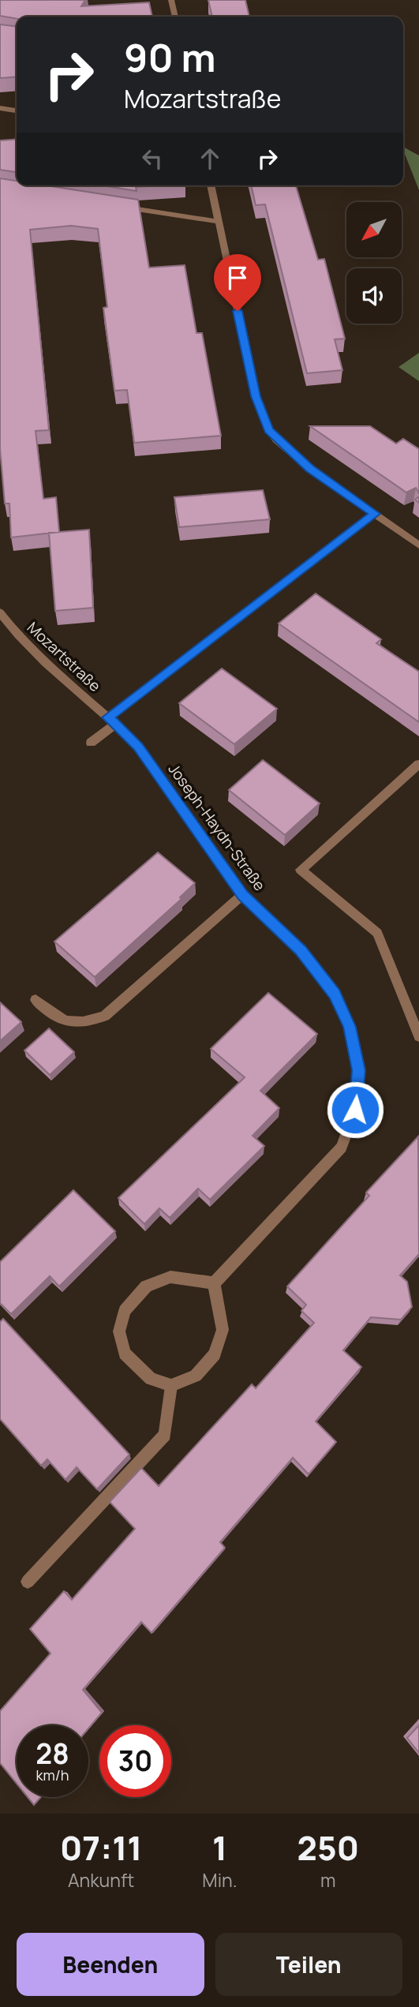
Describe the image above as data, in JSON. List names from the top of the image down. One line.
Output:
{"streets":{"street":["Mozartstraße","Joseph-Haydn-Straße"]},"crossings":[["Mozartstraße","Joseph-Haydn-Straße"]],"north":"bottom left","page":{"turn":["90 m","Mozartstraße"],"speed":"28 km/h","limit":"30","eta":["07:11","Ankunft","1","Min.","250","m"],"buttons":["Beenden","Teilen"]}}
